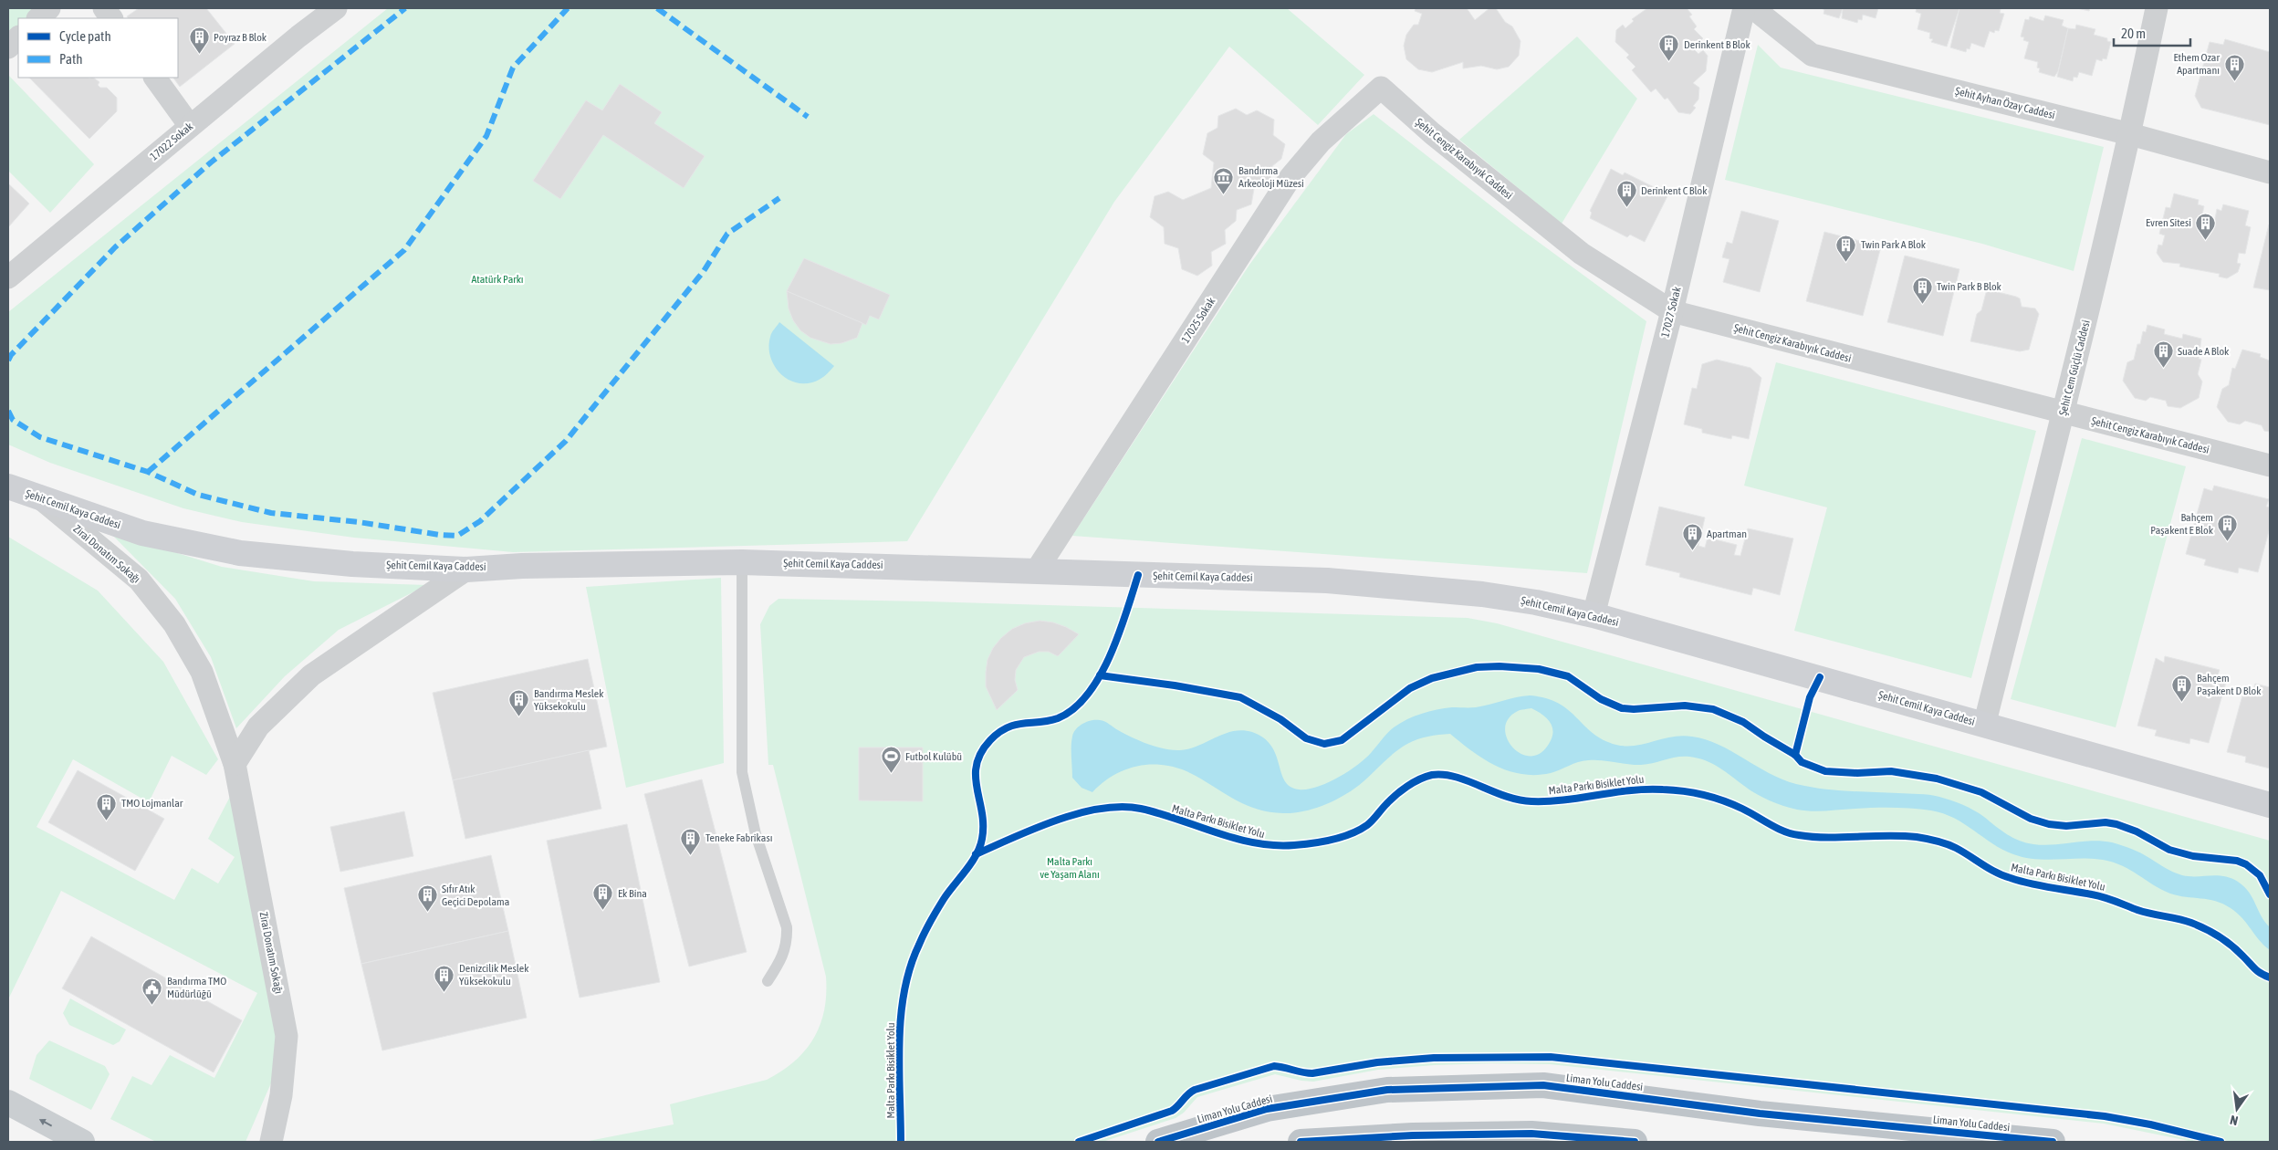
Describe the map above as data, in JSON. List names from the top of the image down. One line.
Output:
{"streets":{"highway":["Liman Yolu Caddesi"],"street":["Şehit Ayhan Özay Caddesi","17022 Sokak","Şehit Cengiz Karabıyık Caddesi","17027 Sokak","17025 Sokak","Şehit Cem Güçlü Caddesi","Şehit Cemil Kaya Caddesi","Zirai Donatım Sokağı"],"cycle path":["Malta Parkı Bisiklet Yolu"]},"crossings":[["Şehit Ayhan Özay Caddesi","Şehit Cem Güçlü Caddesi"],["Şehit Cengiz Karabıyık Caddesi","17027 Sokak"],["Şehit Cengiz Karabıyık Caddesi","17025 Sokak"],["Şehit Cengiz Karabıyık Caddesi","Şehit Cem Güçlü Caddesi"],["17027 Sokak","Şehit Cemil Kaya Caddesi"],["17025 Sokak","Şehit Cemil Kaya Caddesi"],["Şehit Cem Güçlü Caddesi","Şehit Cemil Kaya Caddesi"],["Şehit Cemil Kaya Caddesi","Zirai Donatım Sokağı"]],"parks":["Atatürk Parkı","Malta Parkı ve Yaşam Alanı"],"places":{"building":["Poyraz B Blok","Derinkent B Blok","Ethem Ozar Apartmanı","Derinkent C Blok","Evren Sitesi","Twin Park A Blok","Twin Park B Blok","Suade A Blok","Bahçem Paşakent E Blok","Apartman","Bahçem Paşakent D Blok","Bandırma Meslek Yüksekokulu","TMO Lojmanlar","Teneke Fabrikası","Ek Bina","Sıfır Atık Geçici Depolama","Denizcilik Meslek Yüksekokulu"],"museum":["Bandırma Arkeoloji Müzesi"],"sports":["Futbol Kulübü"],"public building":["Bandırma TMO Müdürlüğü"]},"legend":["Cycle path","Path"],"scale_bar":"20 m","north":"bottom"}
